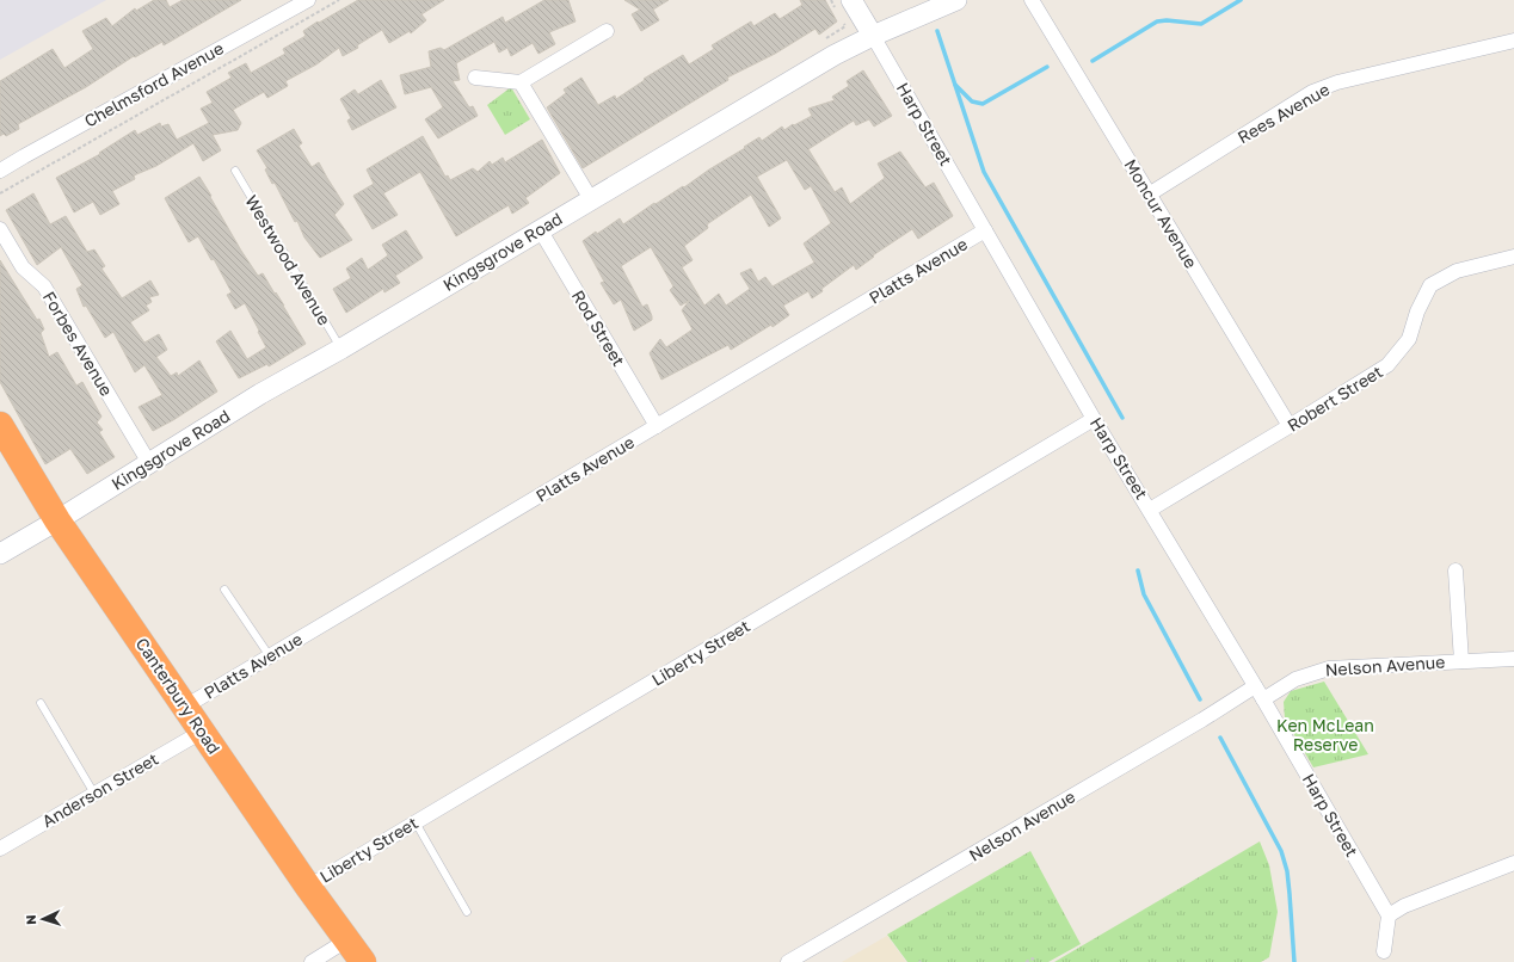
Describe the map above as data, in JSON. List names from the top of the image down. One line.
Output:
{"streets":{"highway":["Canterbury Road"],"main road":["Harp Street","Kingsgrove Road"],"street":["Chelmsford Avenue","Rees Avenue","Moncur Avenue","Platts Avenue","Rod Street","Forbes Avenue","Robert Street","Liberty Street","Nelson Avenue","Anderson Street"],"lane":["Westwood Avenue"]},"crossings":[["Rees Avenue","Moncur Avenue"],["Harp Street","Kingsgrove Road"],["Harp Street","Platts Avenue"],["Harp Street","Robert Street"],["Harp Street","Liberty Street"],["Harp Street","Nelson Avenue"],["Moncur Avenue","Robert Street"],["Kingsgrove Road","Westwood Avenue"],["Kingsgrove Road","Rod Street"],["Kingsgrove Road","Forbes Avenue"],["Kingsgrove Road","Canterbury Road"],["Platts Avenue","Rod Street"],["Platts Avenue","Canterbury Road"],["Liberty Street","Canterbury Road"],["Canterbury Road","Anderson Street"]],"parks":["Ken McLean Reserve"],"north":"left"}
